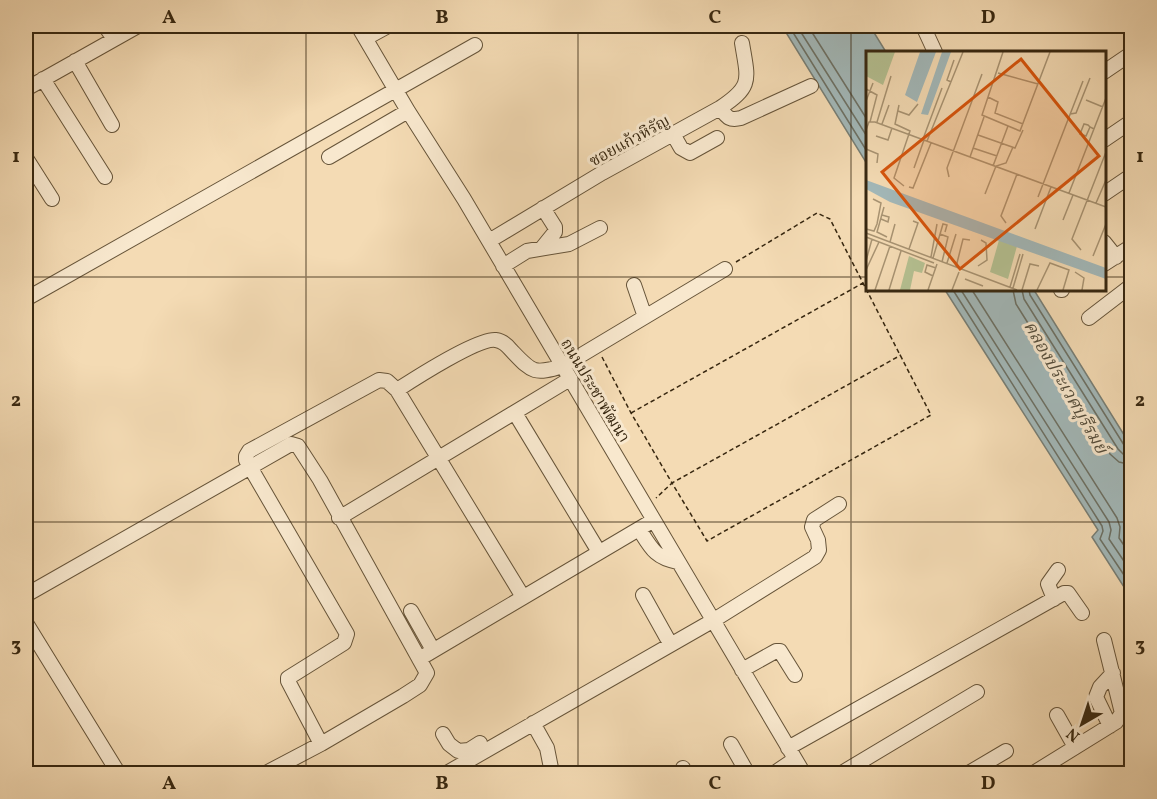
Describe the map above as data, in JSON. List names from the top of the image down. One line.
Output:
{"streets":{"street":["ซอยแก้วหิรัญ","ถนนประชาพัฒนา"]},"crossings":[["ซอยแก้วหิรัญ","ถนนประชาพัฒนา"]],"water":["คลองประเวศบุรีรมย์"],"north":"bottom left","grid":{"columns":["A","B","C","D"],"rows":["1","2","3"]}}
